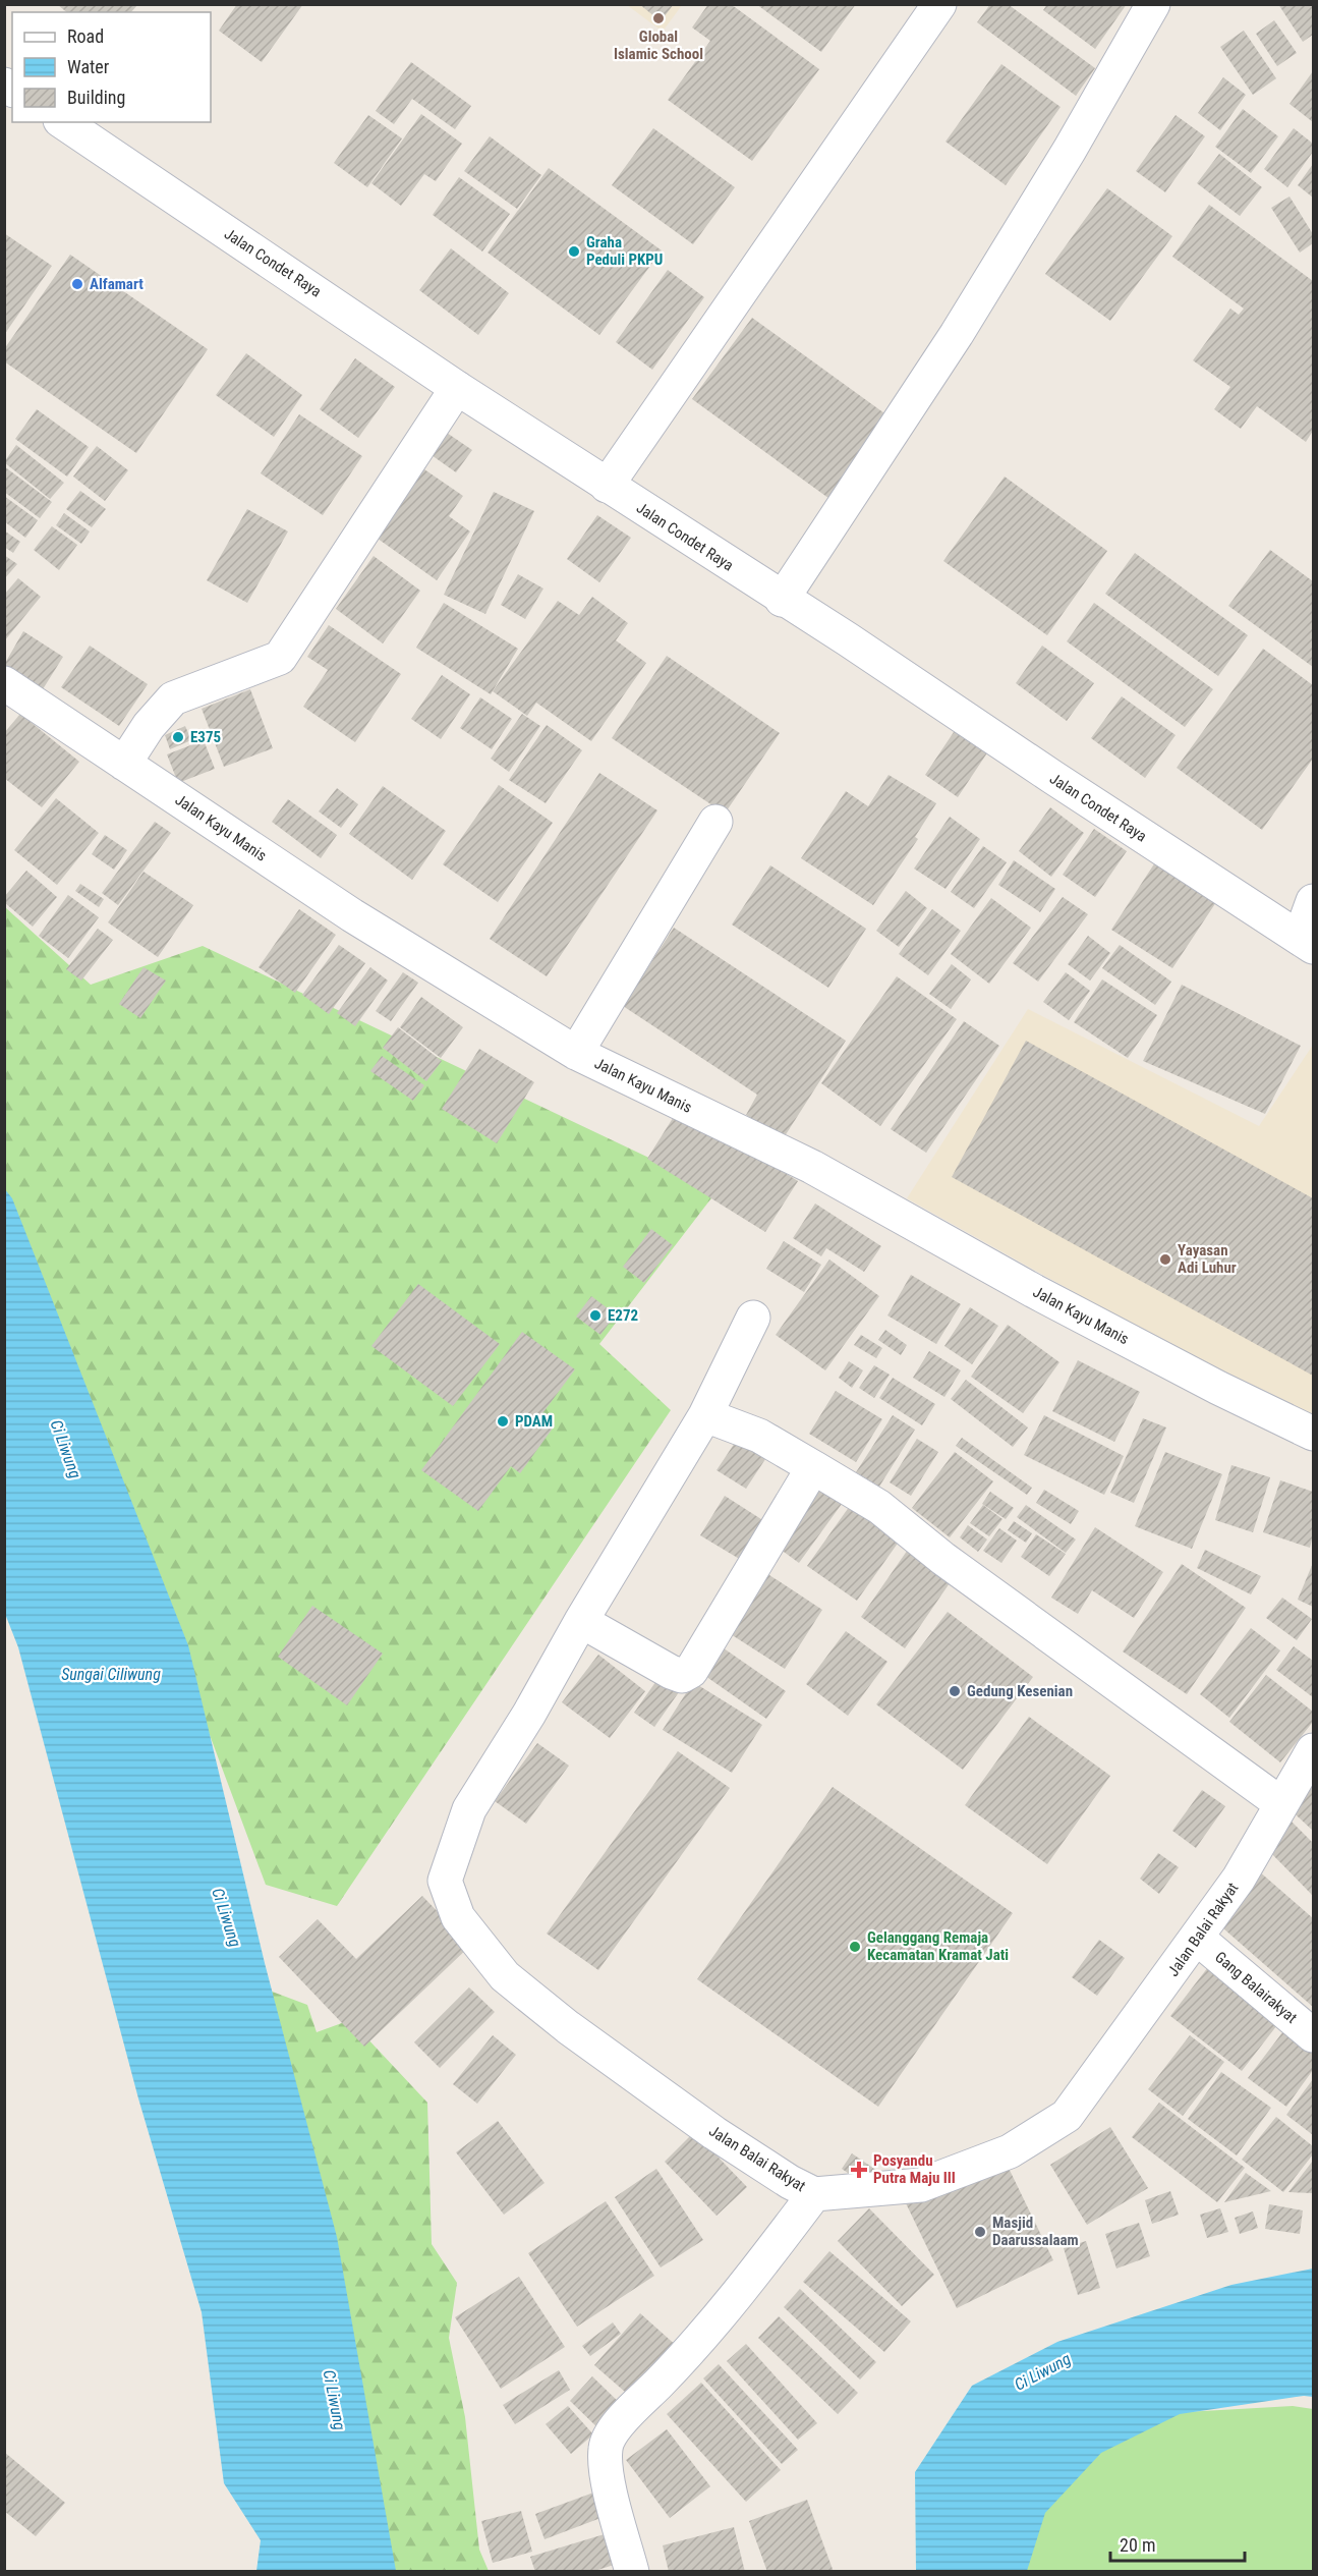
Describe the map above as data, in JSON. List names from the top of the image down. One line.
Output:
{"streets":{"street":["Jalan Condet Raya","Jalan Kayu Manis","Jalan Balai Rakyat","Gang Balairakyat"]},"crossings":[["Jalan Balai Rakyat","Gang Balairakyat"]],"water":["Ci Liwung","Sungai Ciliwung"],"places":{"other":["Global Islamic School","Graha Peduli PKPU","Alfamart","E375","Yayasan Adi Luhur","E272","PDAM","Gedung Kesenian","Gelanggang Remaja Kecamatan Kramat Jati","Masjid Daarussalaam"],"health":["Posyandu Putra Maju III"]},"legend":["Road","Water","Building"],"scale_bar":"20 m"}
